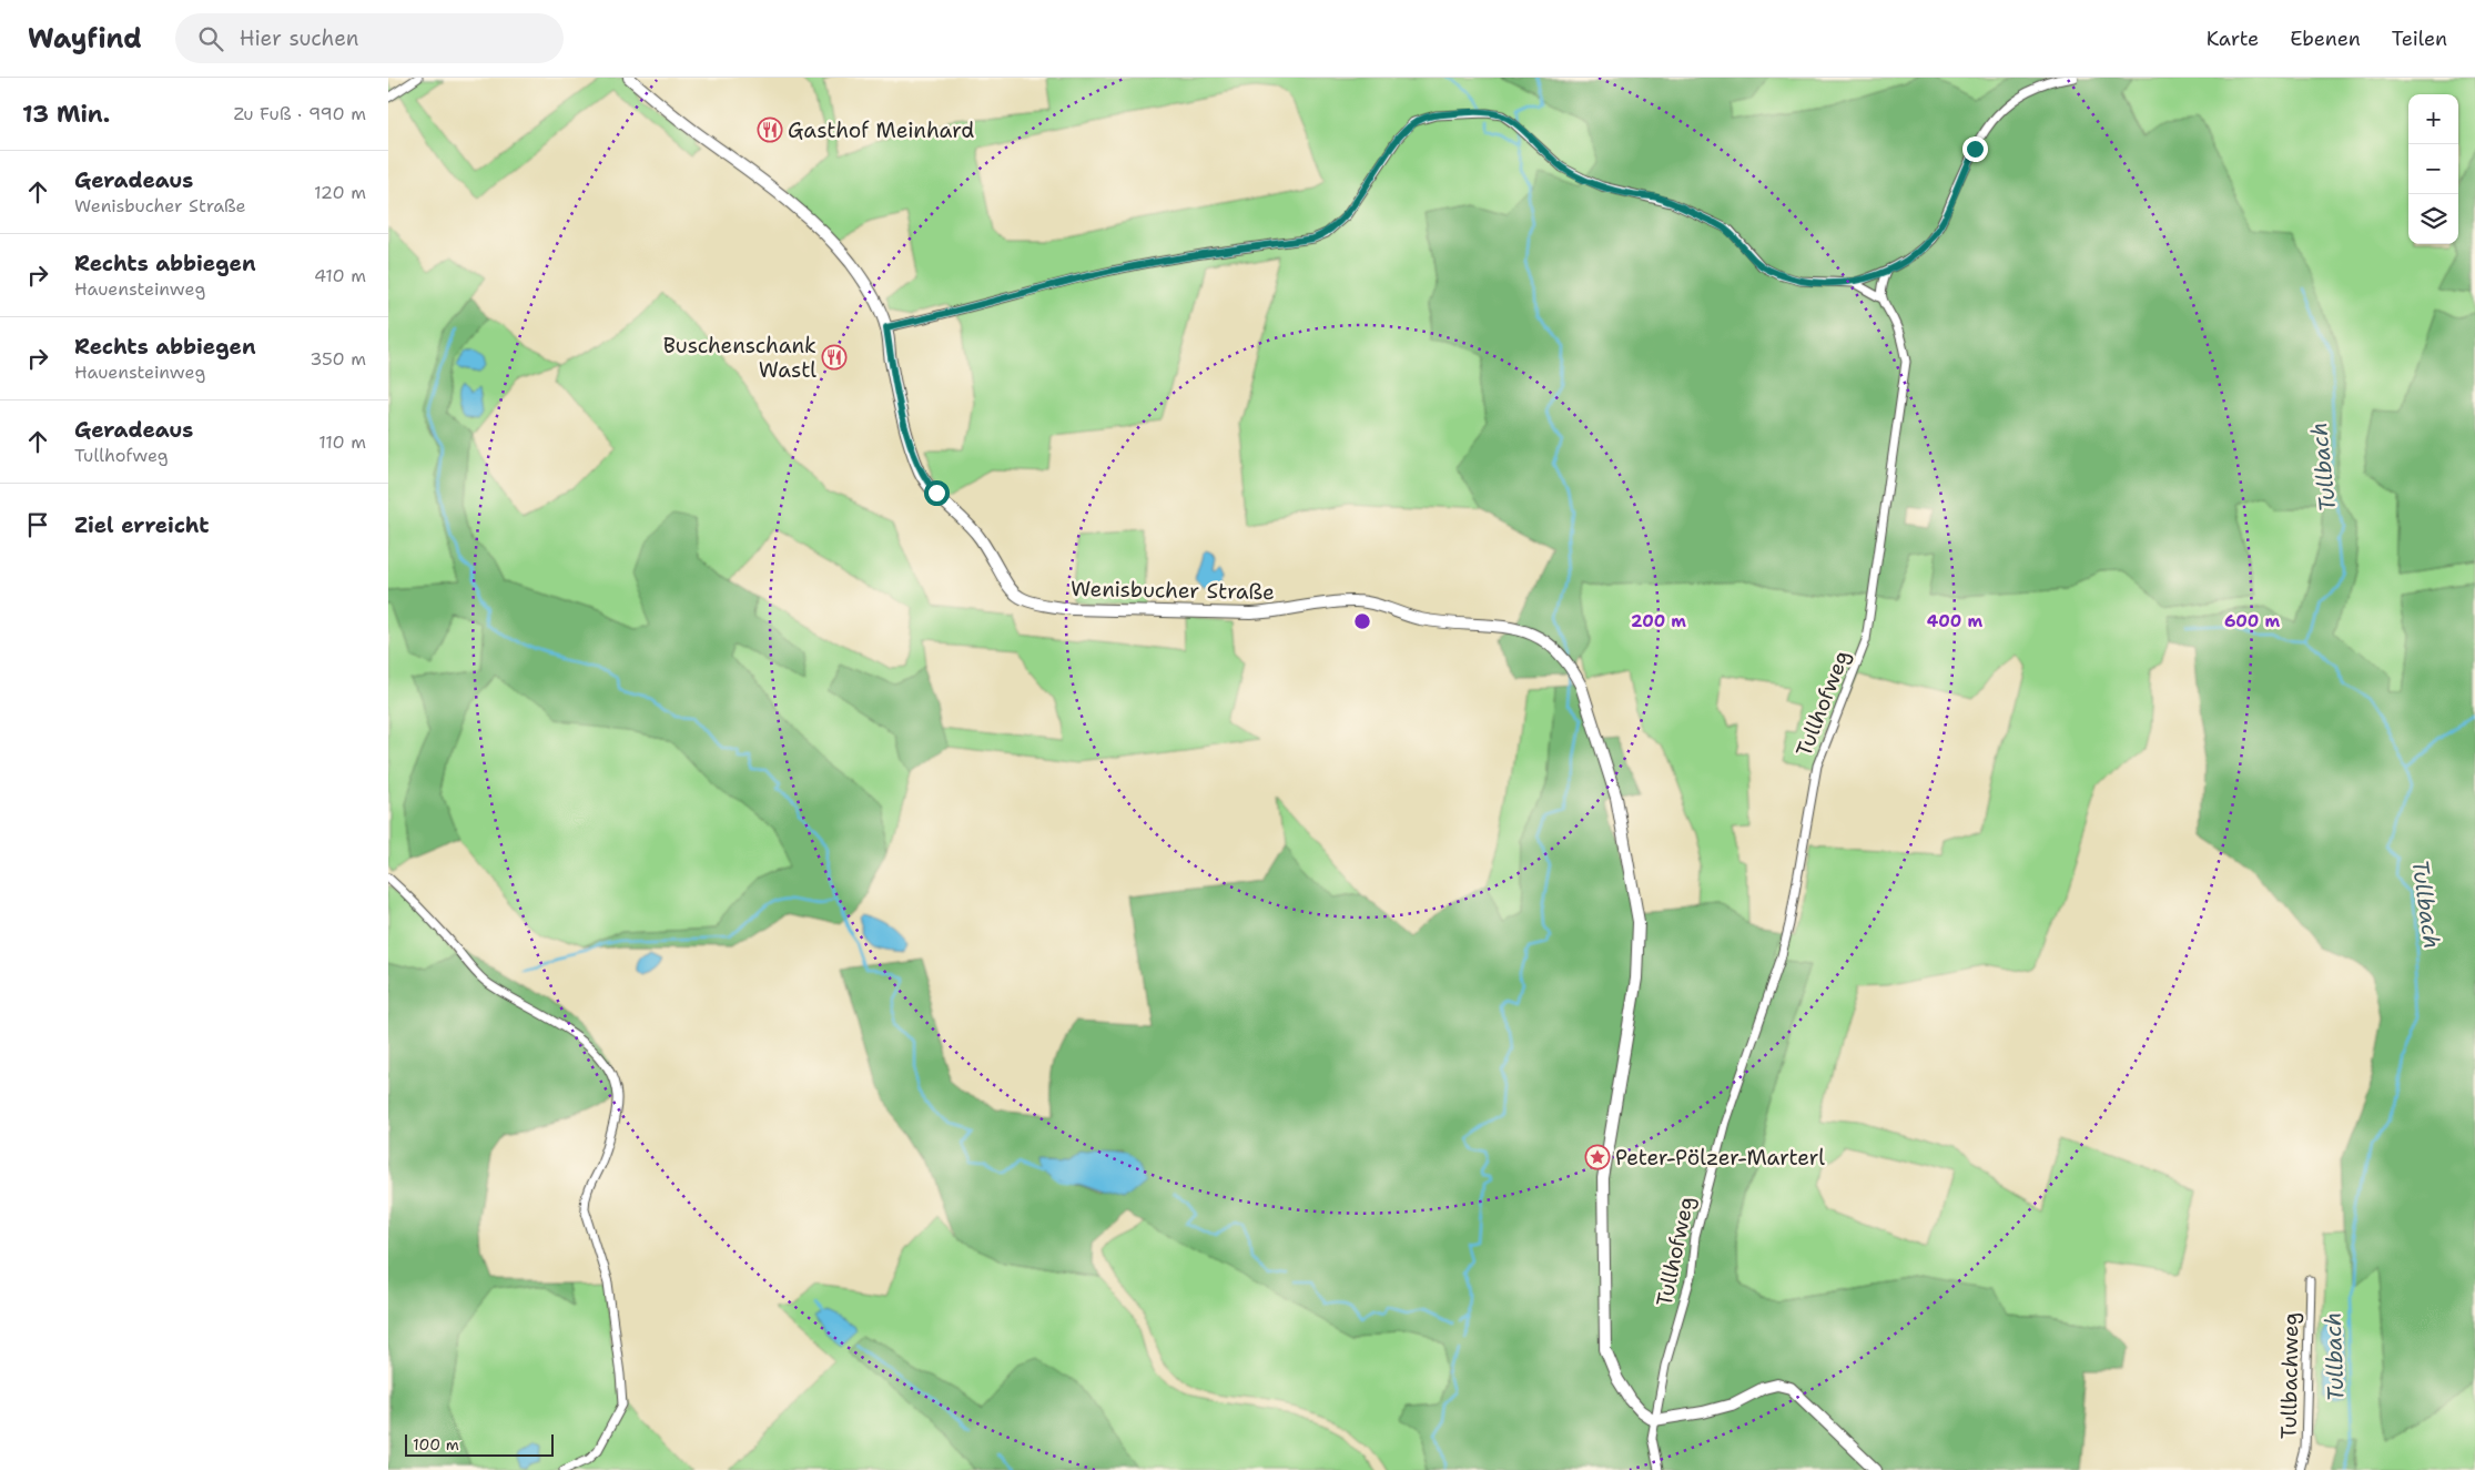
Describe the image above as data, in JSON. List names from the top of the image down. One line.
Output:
{"streets":{"street":["Wenisbucher Straße","Tullhofweg","Tullbachweg"]},"crossings":[["Wenisbucher Straße","Tullhofweg"]],"water":["Tullbach"],"places":{"restaurant":["Gasthof Meinhard","Buschenschank Wastl"],"place":["Peter-Pölzer-Marterl"]},"scale_bar":"100 m","page":{"header":"Wayfind","search":"Hier suchen","nav":["Karte","Ebenen","Teilen"],"heading":["13 Min.","Zu Fuß · 990 m"],"map_buttons":["+","−"],"list":[["Geradeaus","Wenisbucher Straße","120 m"],["Rechts abbiegen","Hauensteinweg","410 m"],["Rechts abbiegen","Hauensteinweg","350 m"],["Geradeaus","Tullhofweg","110 m"],"Ziel erreicht"],"scale":"100 m"},"rings":["200 m","400 m","600 m"]}
